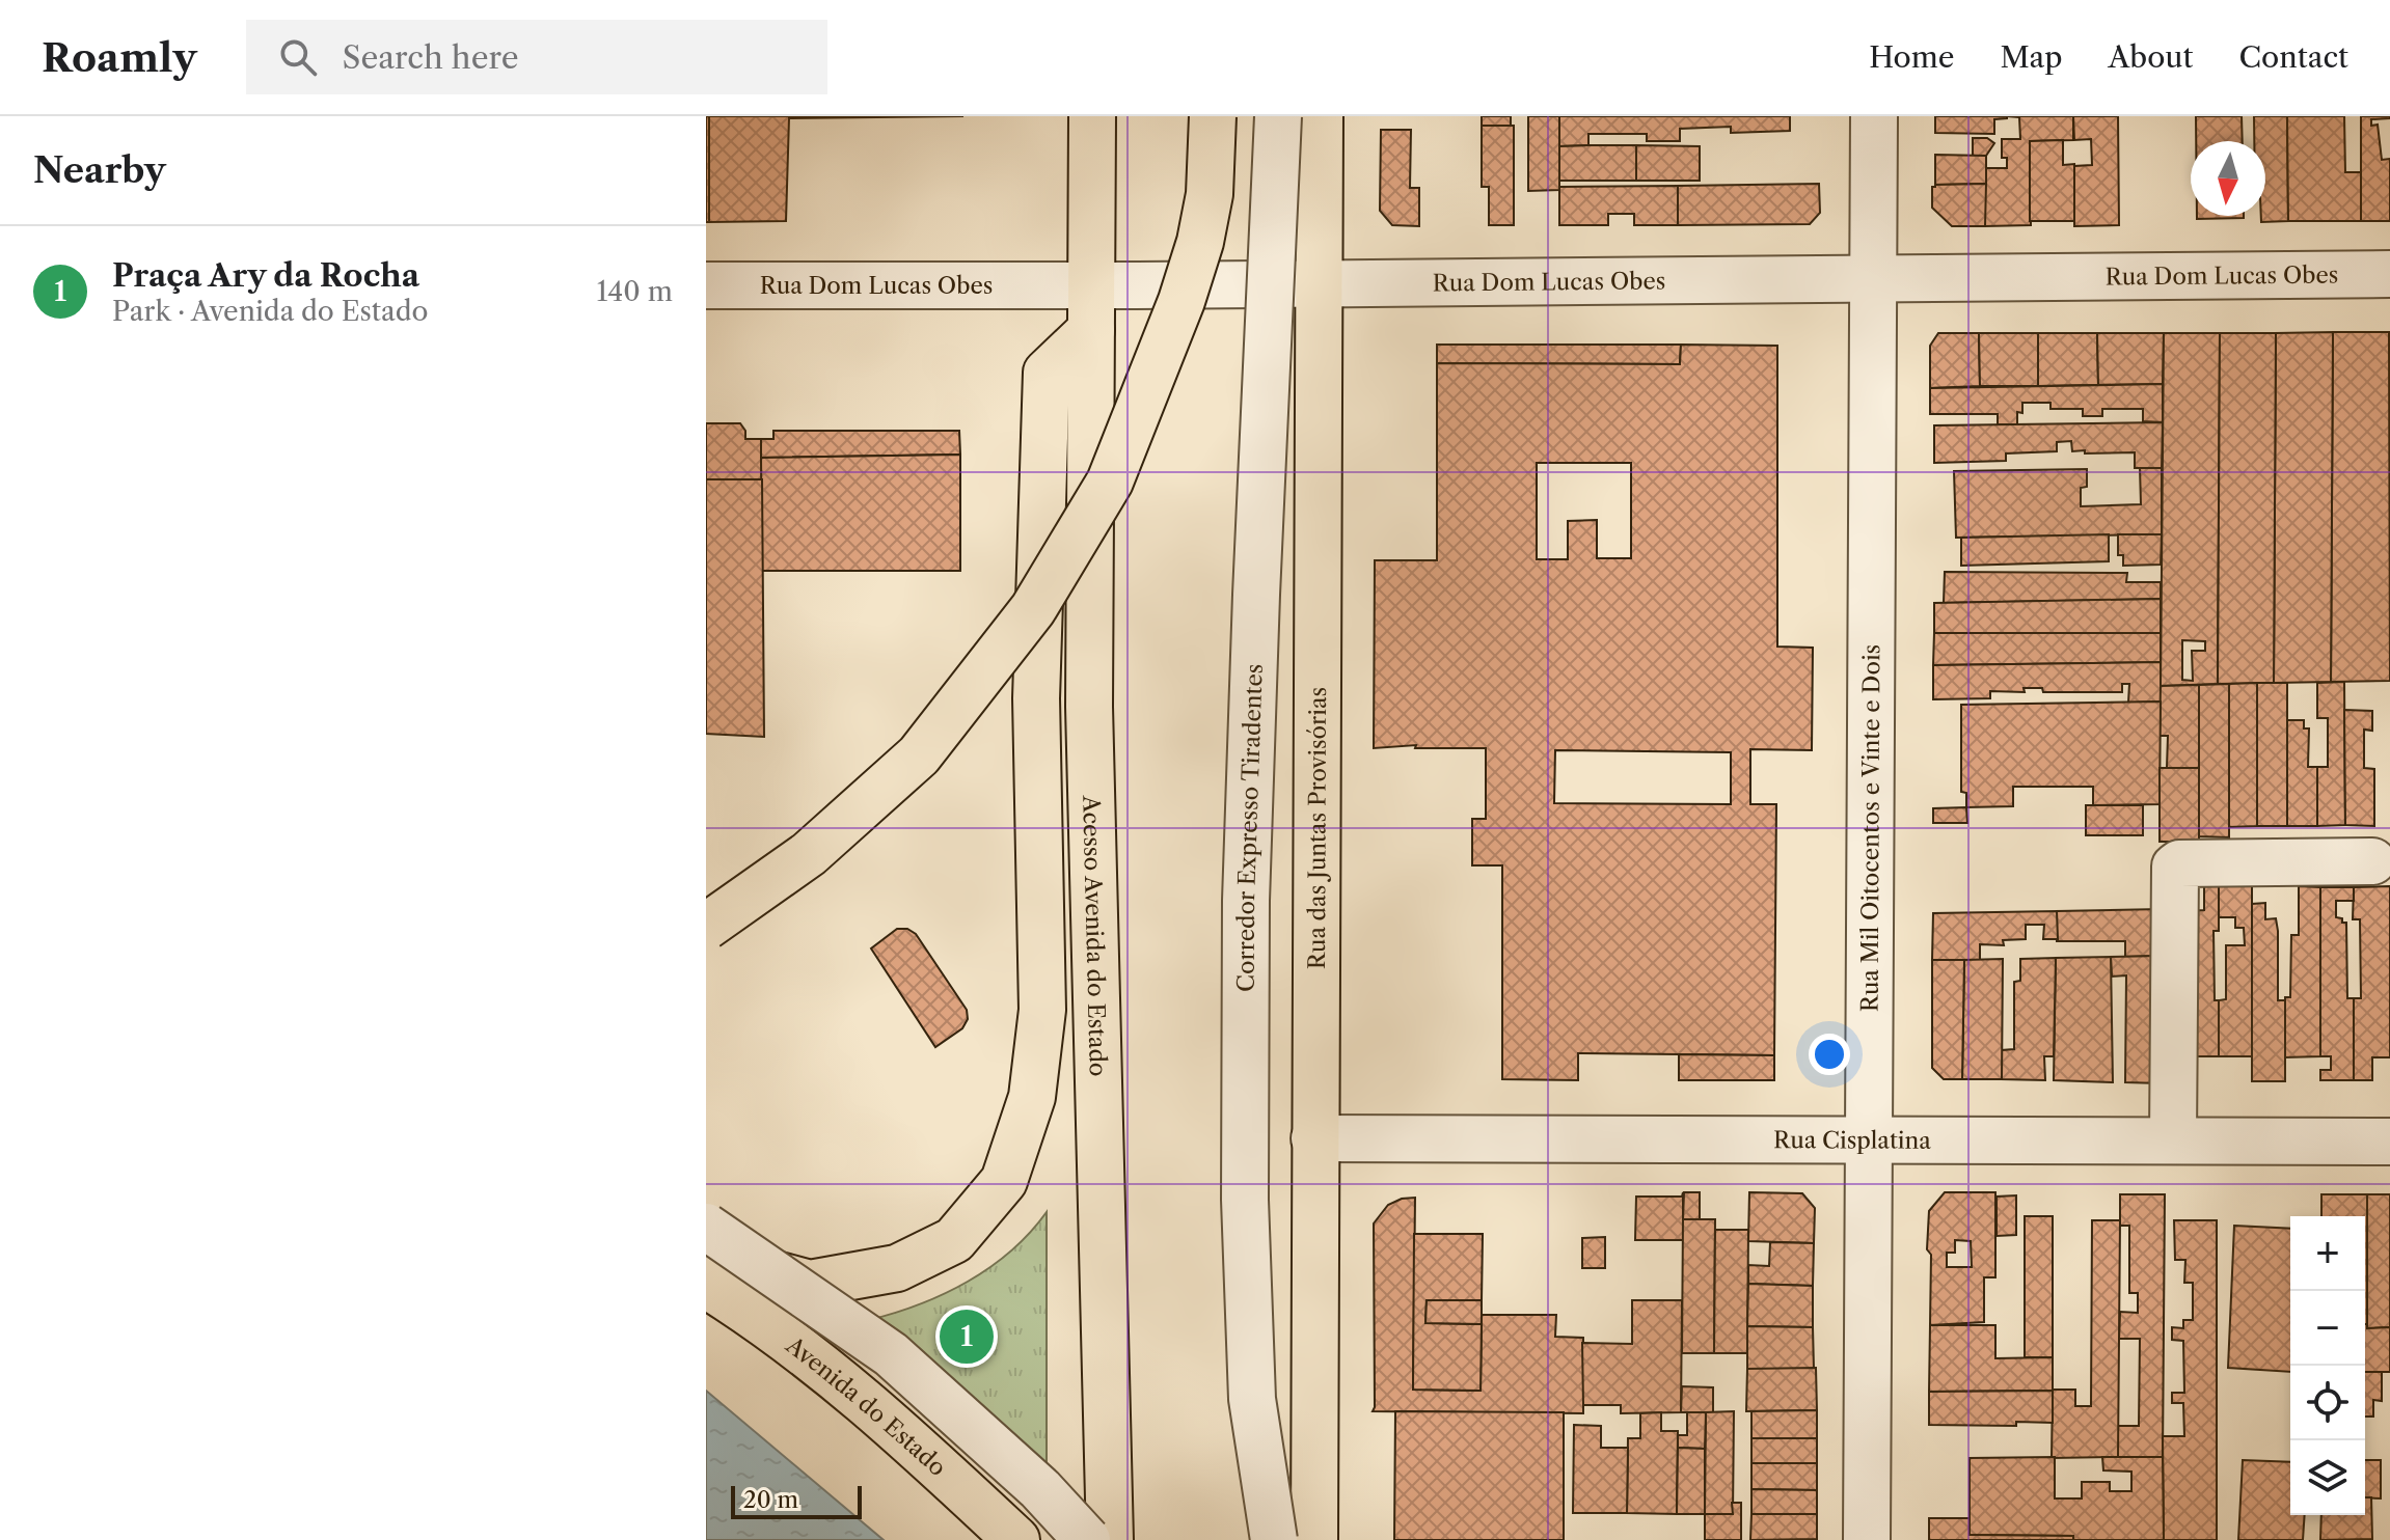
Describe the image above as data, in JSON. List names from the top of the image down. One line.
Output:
{"streets":{"highway":["Rua das Juntas Provisórias","Acesso Avenida do Estado","Avenida do Estado"],"street":["Rua Dom Lucas Obes","Rua Mil Oitocentos e Vinte e Dois","Corredor Expresso Tiradentes","Rua Cisplatina"]},"crossings":[["Rua Dom Lucas Obes","Rua das Juntas Provisórias"],["Rua Dom Lucas Obes","Rua Mil Oitocentos e Vinte e Dois"],["Rua das Juntas Provisórias","Rua Cisplatina"],["Rua Mil Oitocentos e Vinte e Dois","Rua Cisplatina"]],"scale_bar":"20 m","north":"bottom","page":{"header":"Roamly","search":"Search here","nav":["Home","Map","About","Contact"],"heading":"Nearby","list":[{"mark":"1","name":"Praça Ary da Rocha","note":"Park · Avenida do Estado","value":"140 m"}],"map_buttons":["+","−"],"pins":"1","scale":"20 m"}}
